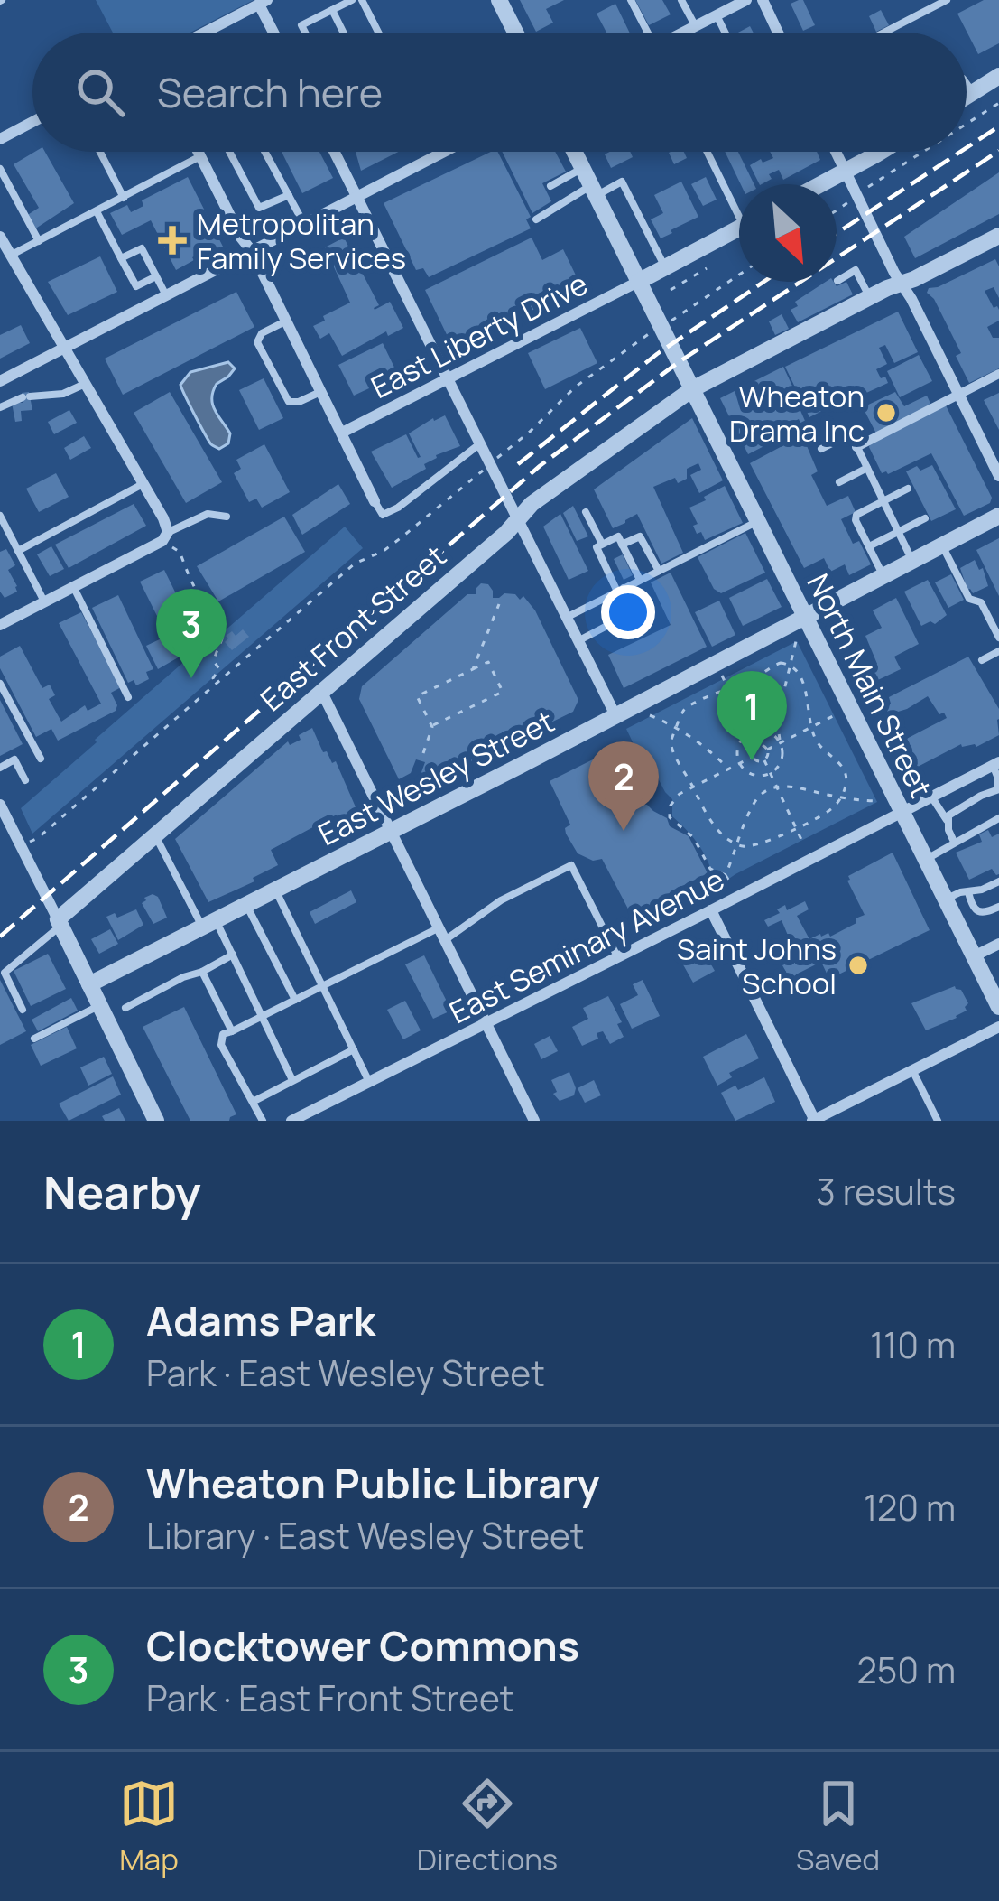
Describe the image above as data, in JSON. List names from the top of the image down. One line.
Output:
{"streets":{"street":["East Liberty Drive","East Front Street","North Main Street","East Wesley Street","East Seminary Avenue"]},"crossings":[["East Liberty Drive","North Main Street"],["East Front Street","North Main Street"],["North Main Street","East Wesley Street"],["North Main Street","East Seminary Avenue"]],"places":{"health":["Metropolitan Family Services"],"other":["Wheaton Drama Inc","Saint Johns School"]},"north":"bottom right","page":{"search":"Search here","pins":["3","1","2"],"heading":["Nearby","3 results"],"list":[{"mark":"1","name":"Adams Park","note":"Park · East Wesley Street","value":"110 m"},{"mark":"2","name":"Wheaton Public Library","note":"Library · East Wesley Street","value":"120 m"},{"mark":"3","name":"Clocktower Commons","note":"Park · East Front Street","value":"250 m"}],"nav":["Map","Directions","Saved"]}}
